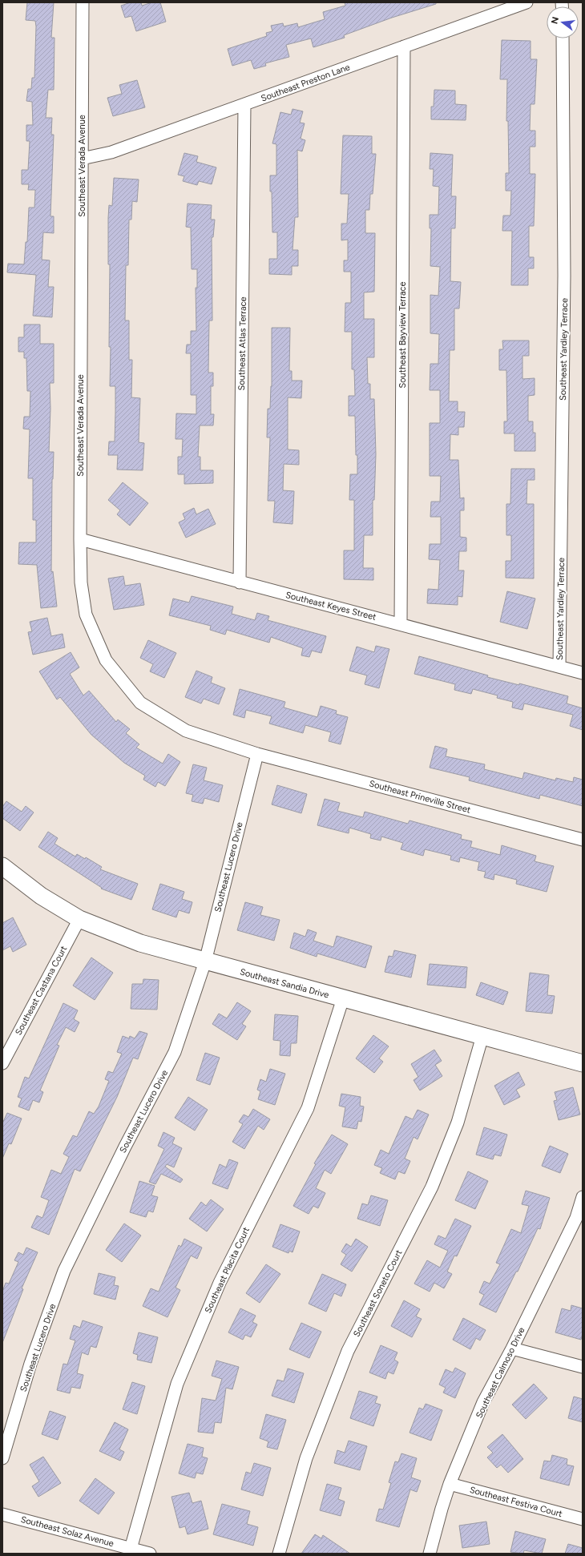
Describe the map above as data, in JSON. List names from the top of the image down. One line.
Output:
{"streets":{"street":["Southeast Preston Lane","Southeast Verada Avenue","Southeast Bayview Terrace","Southeast Atlas Terrace","Southeast Yardley Terrace","Southeast Keyes Street","Southeast Prineville Street","Southeast Lucero Drive","Southeast Sandia Drive","Southeast Castana Court","Southeast Placita Court","Southeast Soneto Court","Southeast Calmoso Drive","Southeast Festiva Court","Southeast Solaz Avenue"]},"crossings":[["Southeast Preston Lane","Southeast Verada Avenue"],["Southeast Preston Lane","Southeast Bayview Terrace"],["Southeast Preston Lane","Southeast Atlas Terrace"],["Southeast Verada Avenue","Southeast Keyes Street"],["Southeast Verada Avenue","Southeast Prineville Street"],["Southeast Verada Avenue","Southeast Lucero Drive"],["Southeast Bayview Terrace","Southeast Keyes Street"],["Southeast Atlas Terrace","Southeast Keyes Street"],["Southeast Yardley Terrace","Southeast Keyes Street"],["Southeast Prineville Street","Southeast Lucero Drive"],["Southeast Lucero Drive","Southeast Sandia Drive"],["Southeast Sandia Drive","Southeast Castana Court"],["Southeast Sandia Drive","Southeast Placita Court"],["Southeast Sandia Drive","Southeast Soneto Court"],["Southeast Placita Court","Southeast Solaz Avenue"],["Southeast Calmoso Drive","Southeast Festiva Court"]],"north":"left"}
